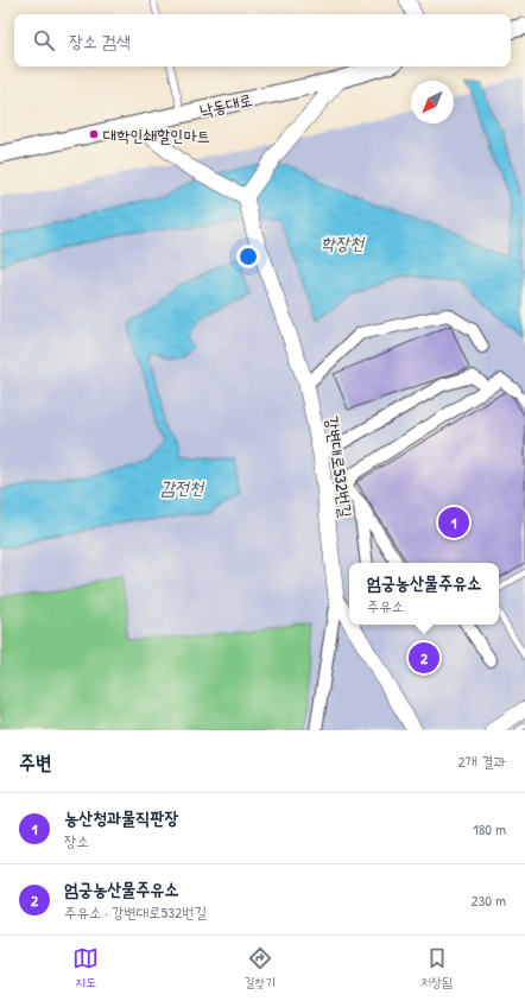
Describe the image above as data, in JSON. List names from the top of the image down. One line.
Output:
{"streets":{"main road":["낙동대로"],"street":["강변대로532번길"]},"water":["학장천","감전천"],"places":["대학인쇄할인마트"],"north":"bottom left","page":{"search":"장소 검색","pins":["1","2"],"popup":["엄궁농산물주유소","주유소"],"heading":["주변","2개 결과"],"list":[{"mark":"1","name":"농산청과물직판장","note":"장소","value":"180 m"},{"mark":"2","name":"엄궁농산물주유소","note":"주유소 · 강변대로532번길","value":"230 m"}],"nav":["지도","길찾기","저장됨"]}}
